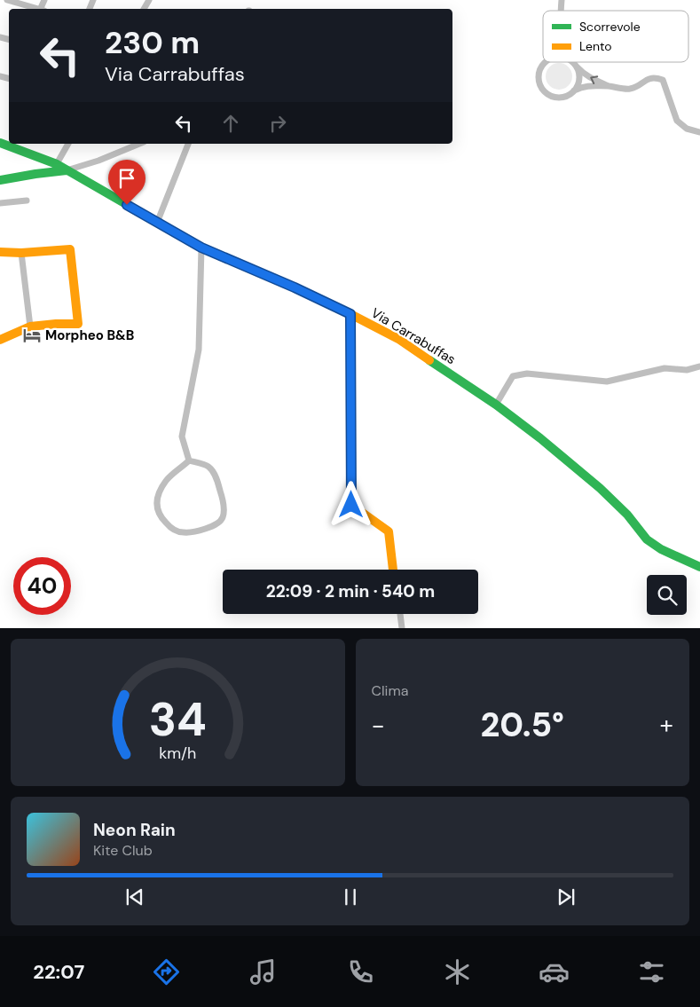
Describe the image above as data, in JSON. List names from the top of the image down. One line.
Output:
{"streets":{"street":["Via Carrabuffas"]},"places":{"hotel":["Morpheo B&B"]},"legend":["Scorrevole","Lento"],"page":{"turn":["230 m","Via Carrabuffas"],"limit":"40","trip":"22:09 · 2 min · 540 m","tile":"Clima","heat":["−","20.5°","+"],"song":["Neon Rain","Kite Club"],"tabs":"22:07","gauge":["34","km/h"]}}
